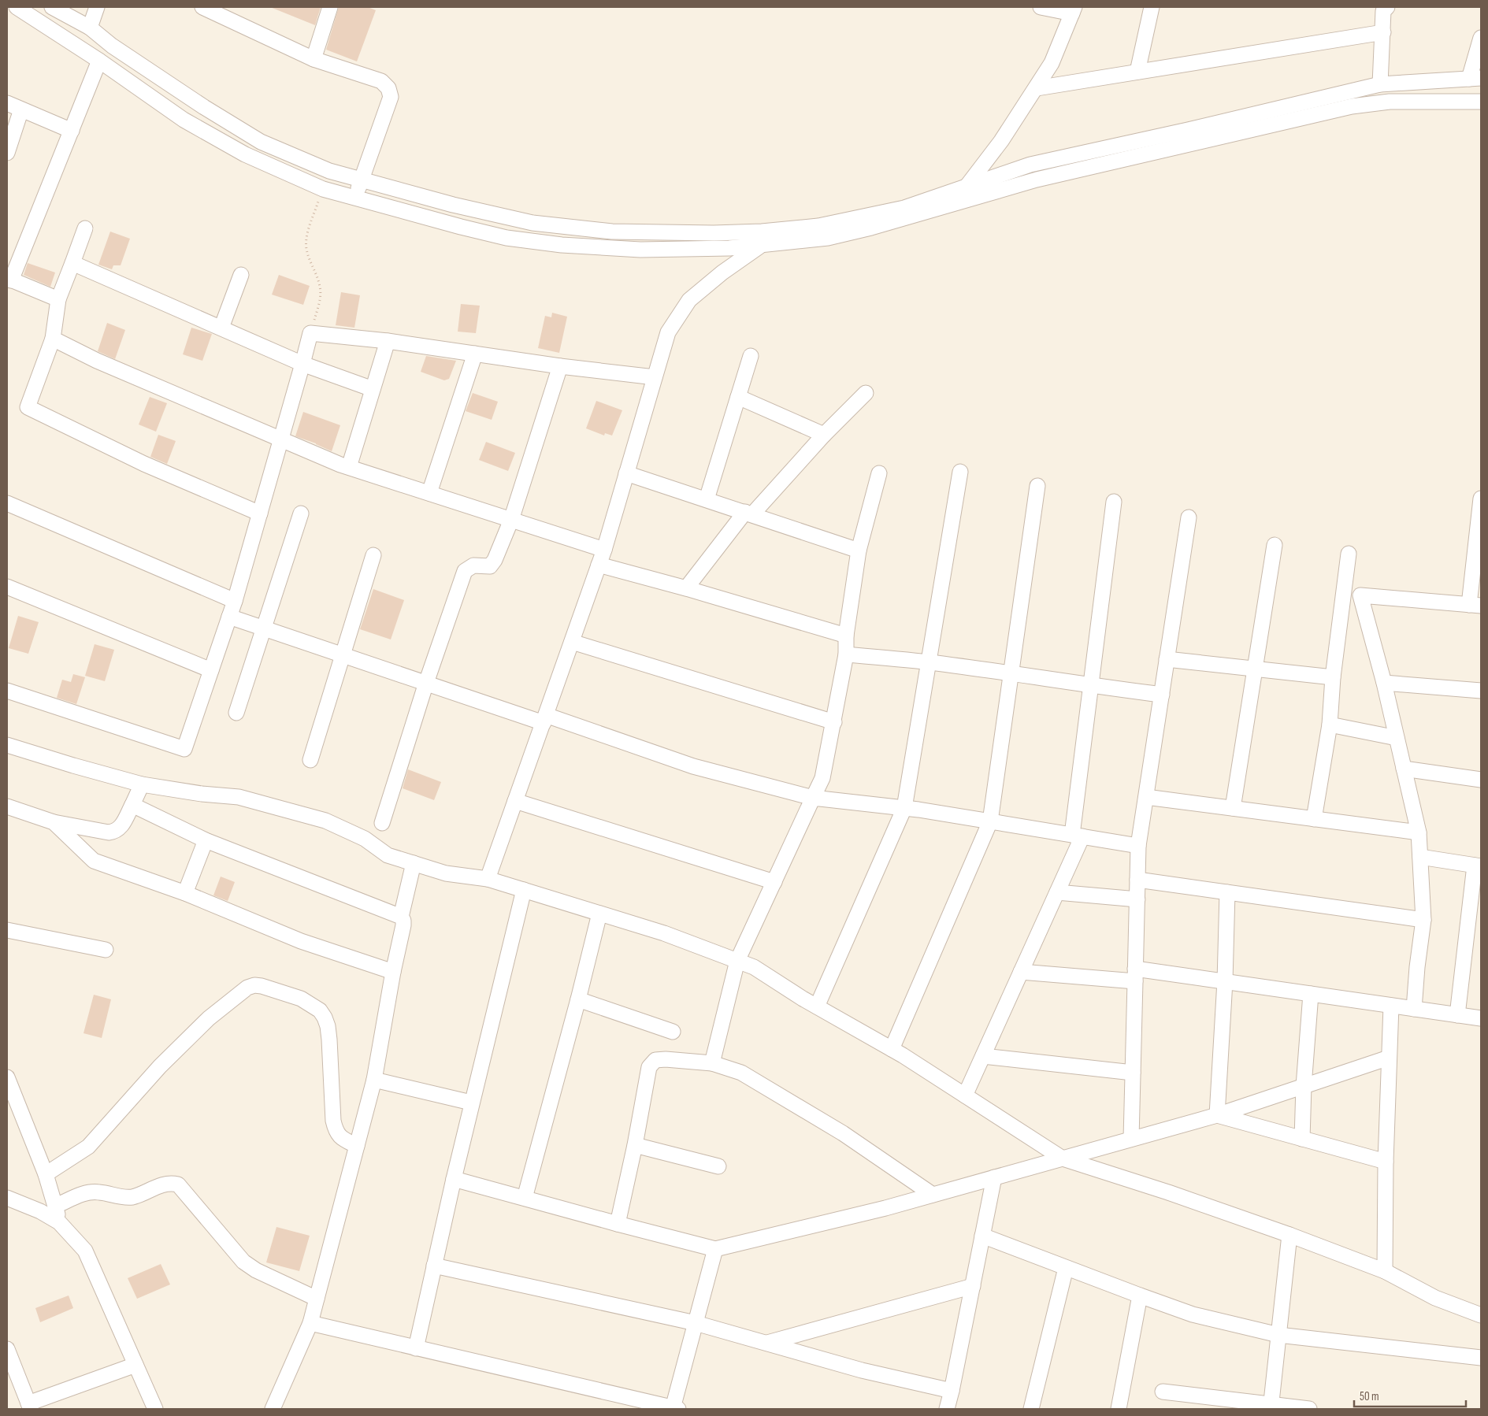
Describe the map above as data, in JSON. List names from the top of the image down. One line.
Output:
{"scale_bar":"50 m"}
